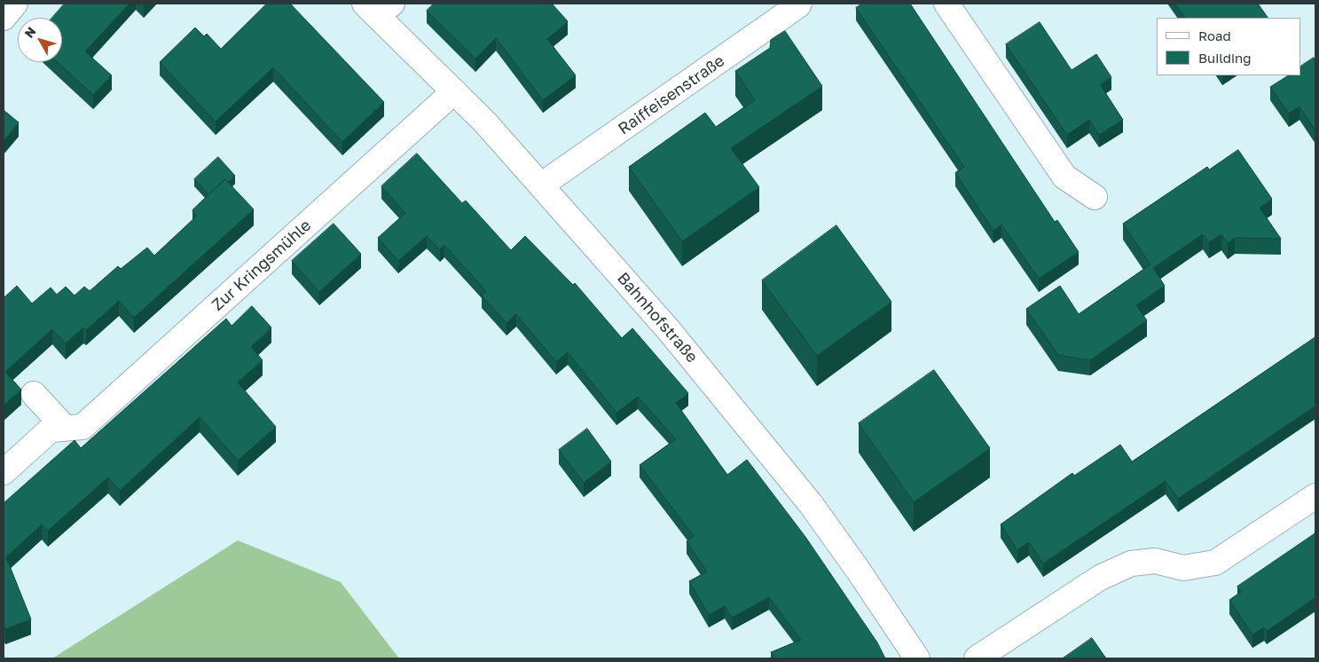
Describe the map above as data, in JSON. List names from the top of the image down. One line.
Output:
{"streets":{"street":["Raiffeisenstraße","Zur Kringsmühle","Bahnhofstraße"]},"crossings":[["Raiffeisenstraße","Bahnhofstraße"],["Zur Kringsmühle","Bahnhofstraße"]],"legend":["Road","Building"],"north":"top left"}
